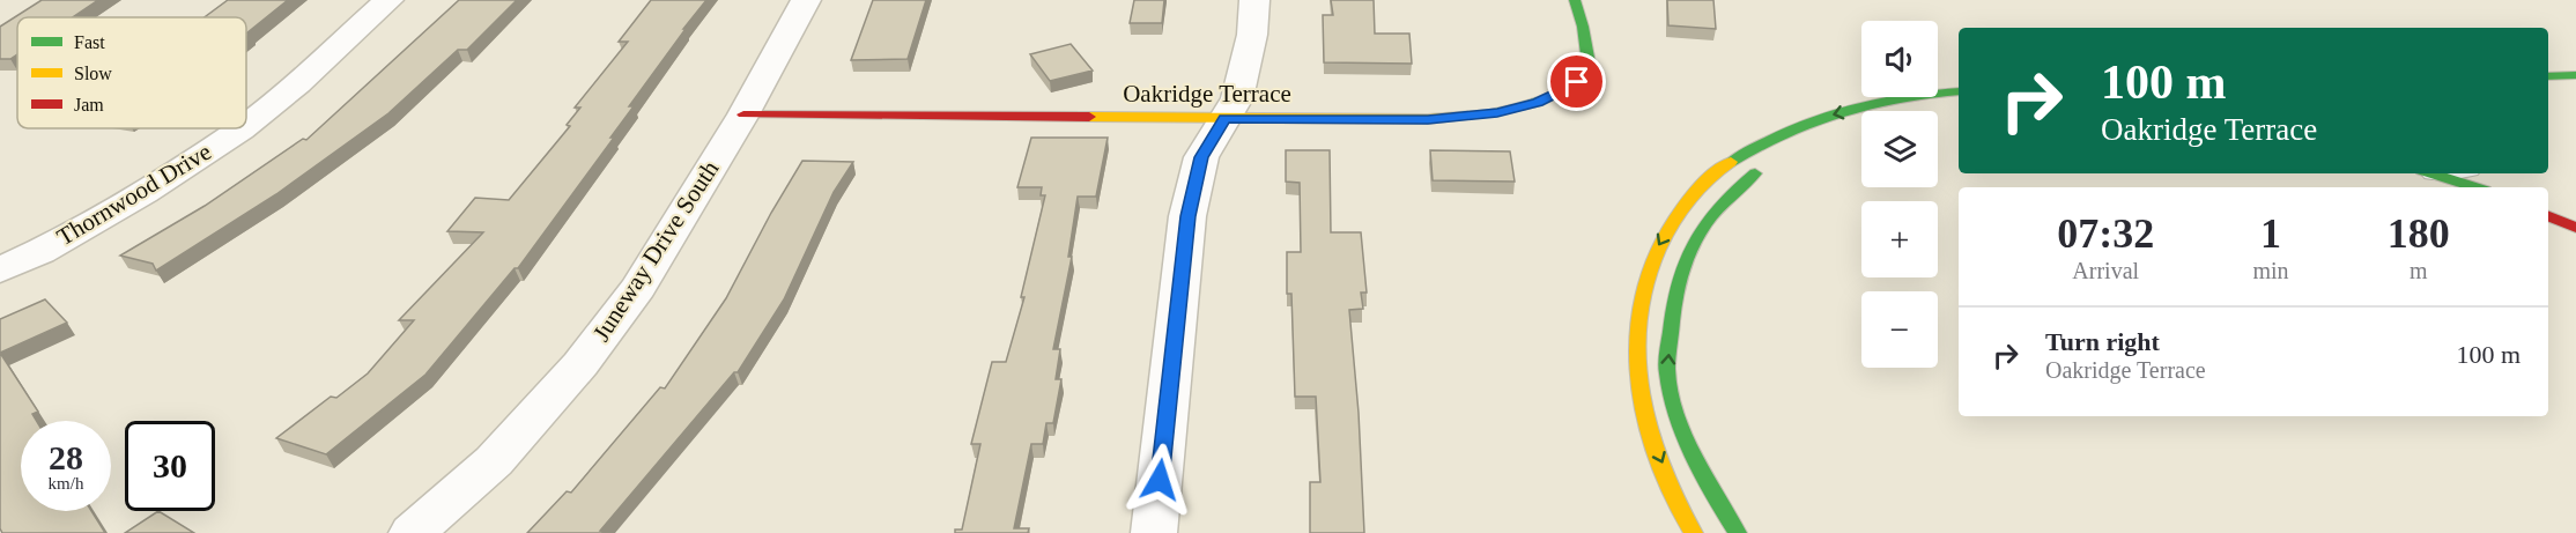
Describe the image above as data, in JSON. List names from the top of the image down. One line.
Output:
{"streets":{"main road":["Oakridge Terrace"],"street":["Thornwood Drive","Juneway Drive South"]},"crossings":[["Oakridge Terrace","Juneway Drive South"]],"legend":["Fast","Slow","Jam"],"page":{"map_buttons":["+","−"],"turn":["100 m","Oakridge Terrace"],"eta":["07:32","Arrival","1","min","180","m"],"list":[{"name":"Turn right","note":"Oakridge Terrace","value":"100 m"}],"speed":"28 km/h","limit":"30"}}
